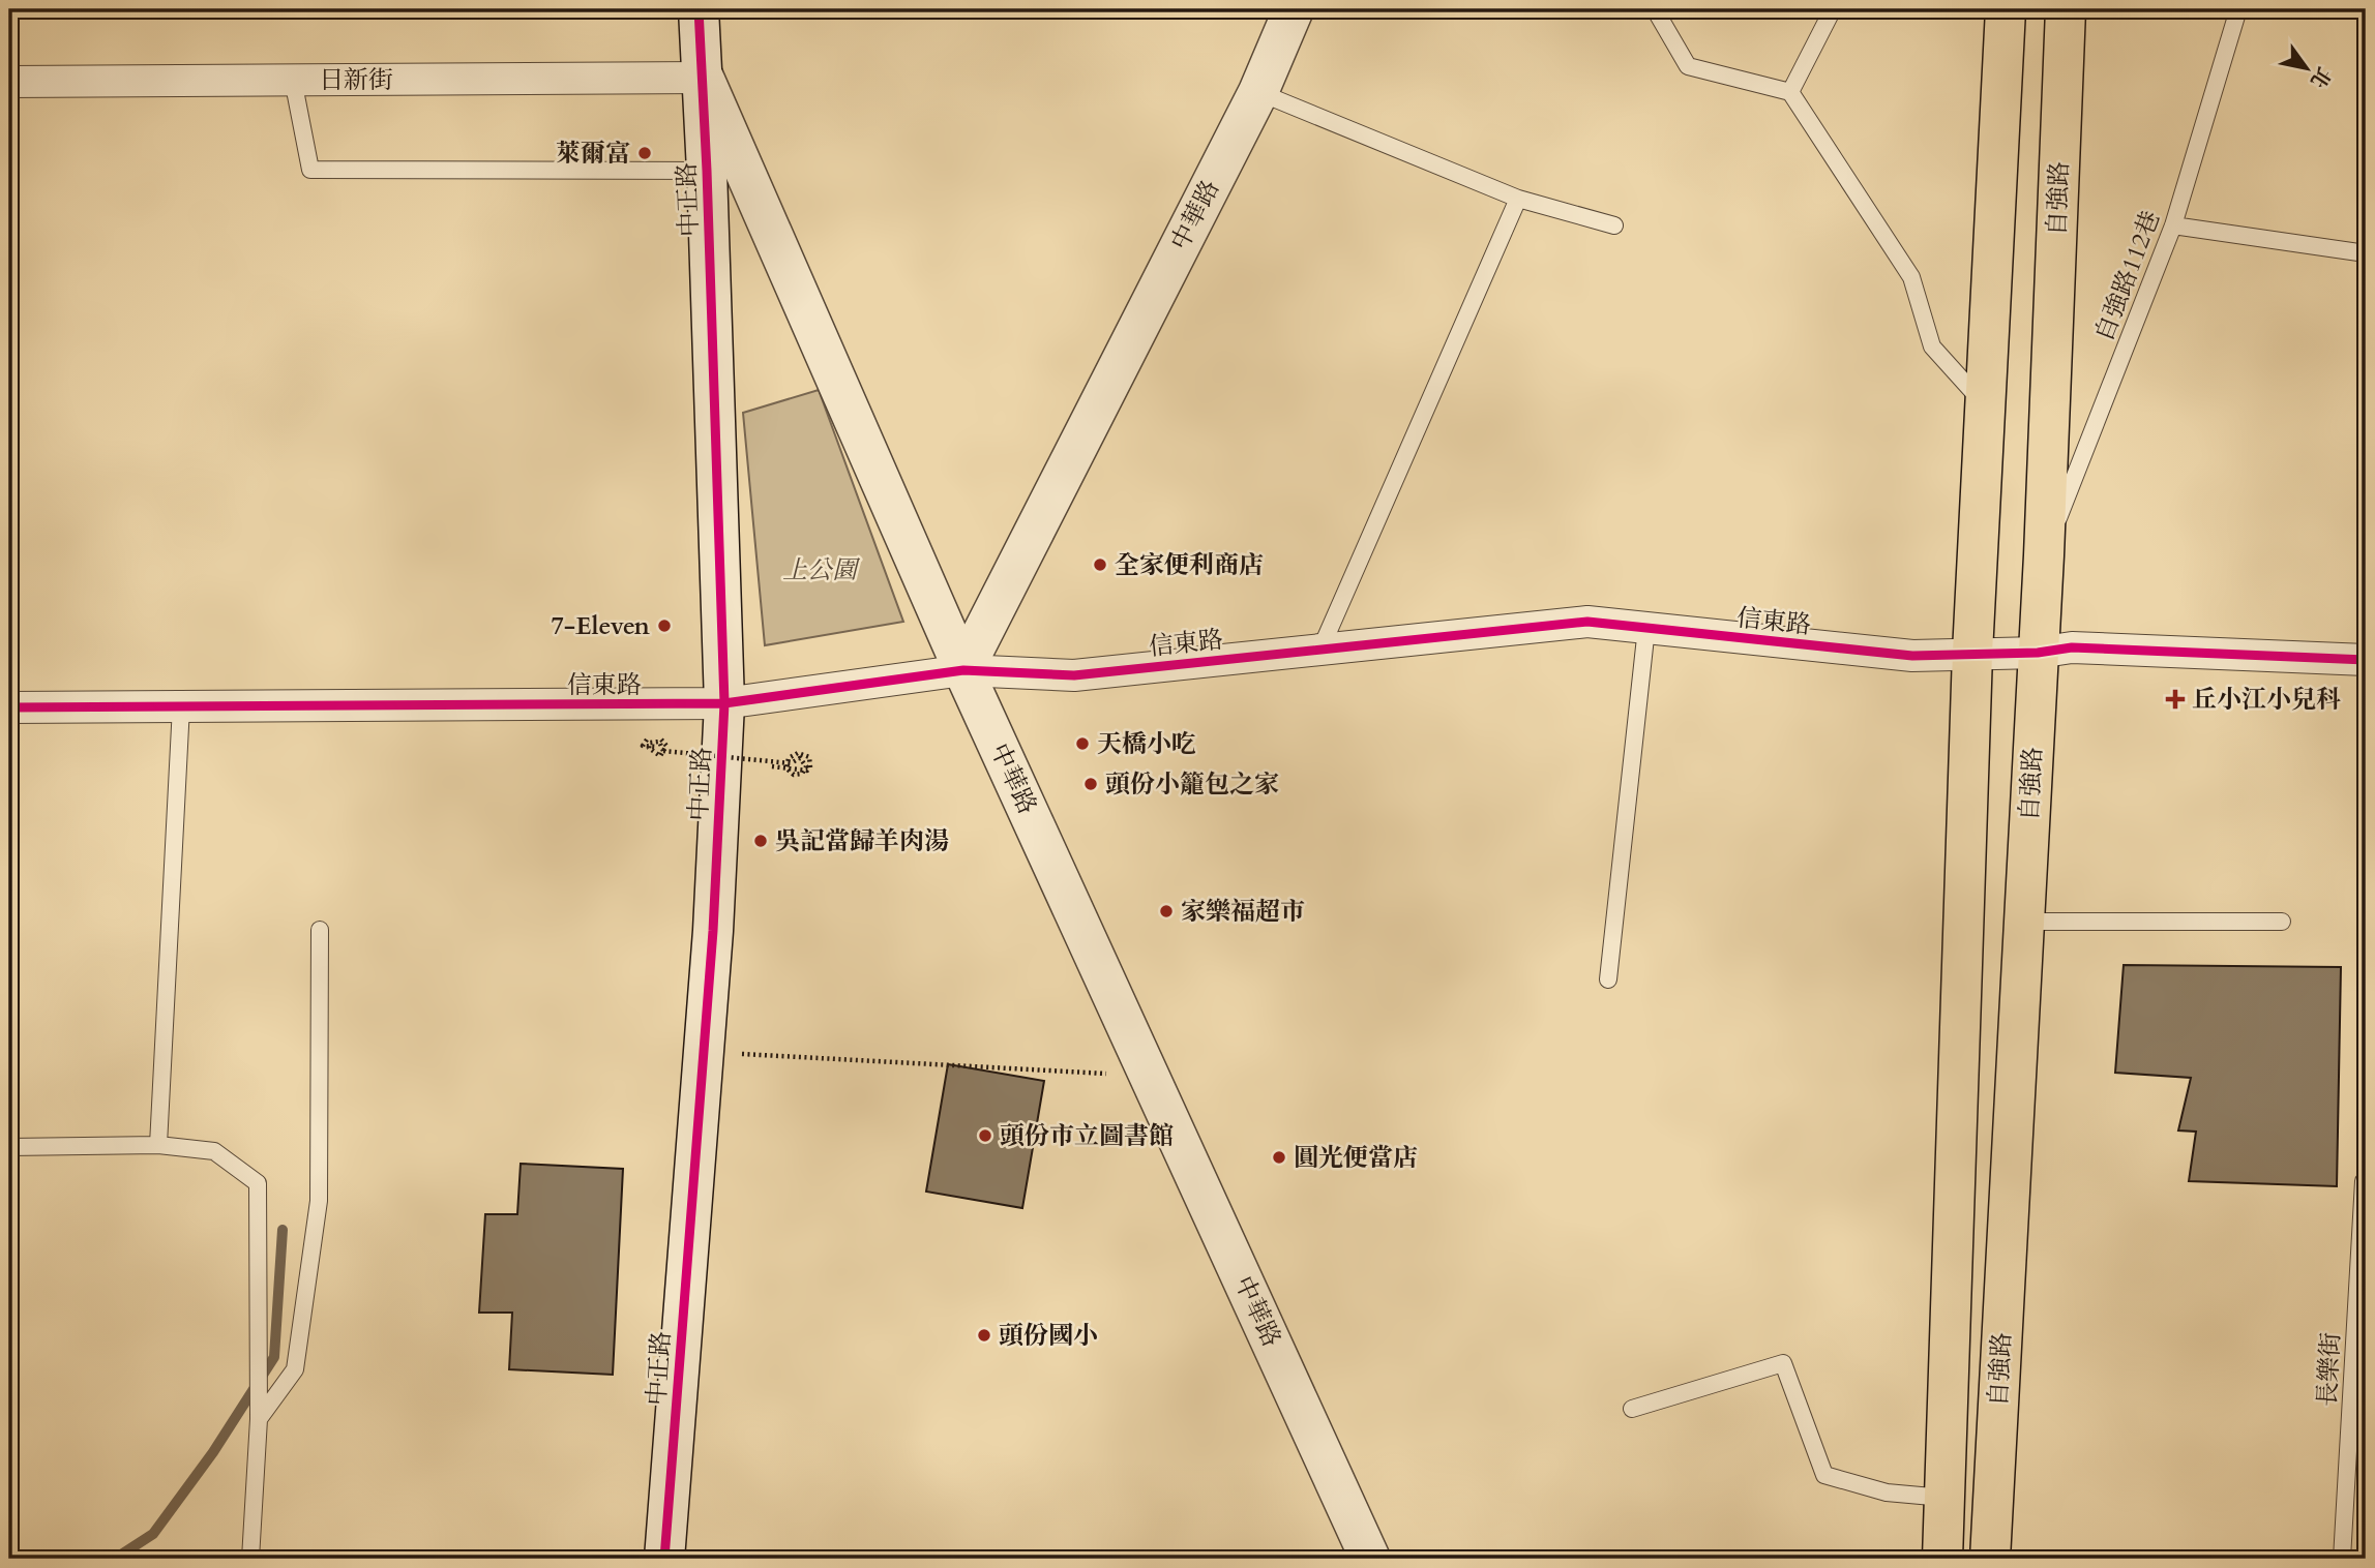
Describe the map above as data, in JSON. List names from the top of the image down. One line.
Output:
{"streets":{"main road":["自強路"],"street":["日新街","中正路","中華路","信東路"],"lane":["自強路112巷","長樂街"]},"crossings":[["日新街","中正路"],["自強路","自強路112巷"],["自強路","信東路"],["中正路","中華路"],["中正路","信東路"],["中華路","信東路"]],"parks":["上公園"],"places":{"other":["萊爾富","全家便利商店","7-Eleven","天橋小吃","頭份小籠包之家","吳記當歸羊肉湯","家樂福超市","頭份市立圖書館","圓光便當店","頭份國小"],"health":["丘小江小兒科"]},"north":"bottom right"}
